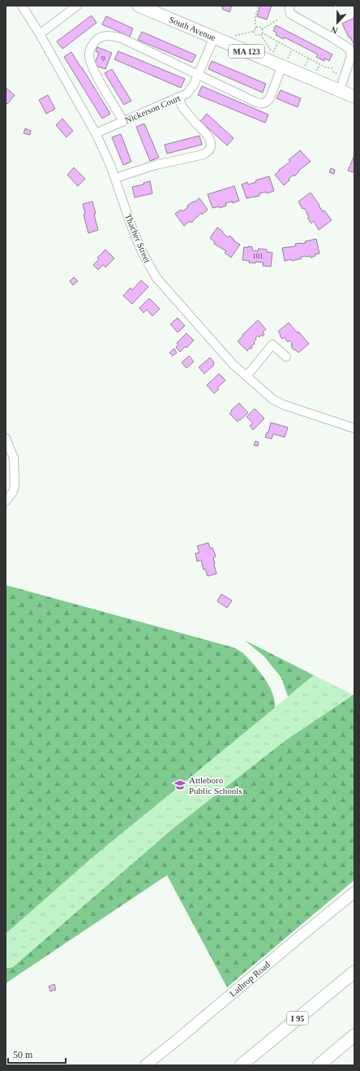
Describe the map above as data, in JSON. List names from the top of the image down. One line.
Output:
{"streets":{"highway":["South Avenue","MA 123","I 95"],"main road":["Lathrop Road"],"street":["Nickerson Court","Thacher Street"]},"crossings":[["South Avenue","Nickerson Court"],["Nickerson Court","Thacher Street"]],"places":{"school or university":["Attleboro Public Schools"]},"house_numbers":["9","101"],"scale_bar":"50 m","north":"bottom"}
